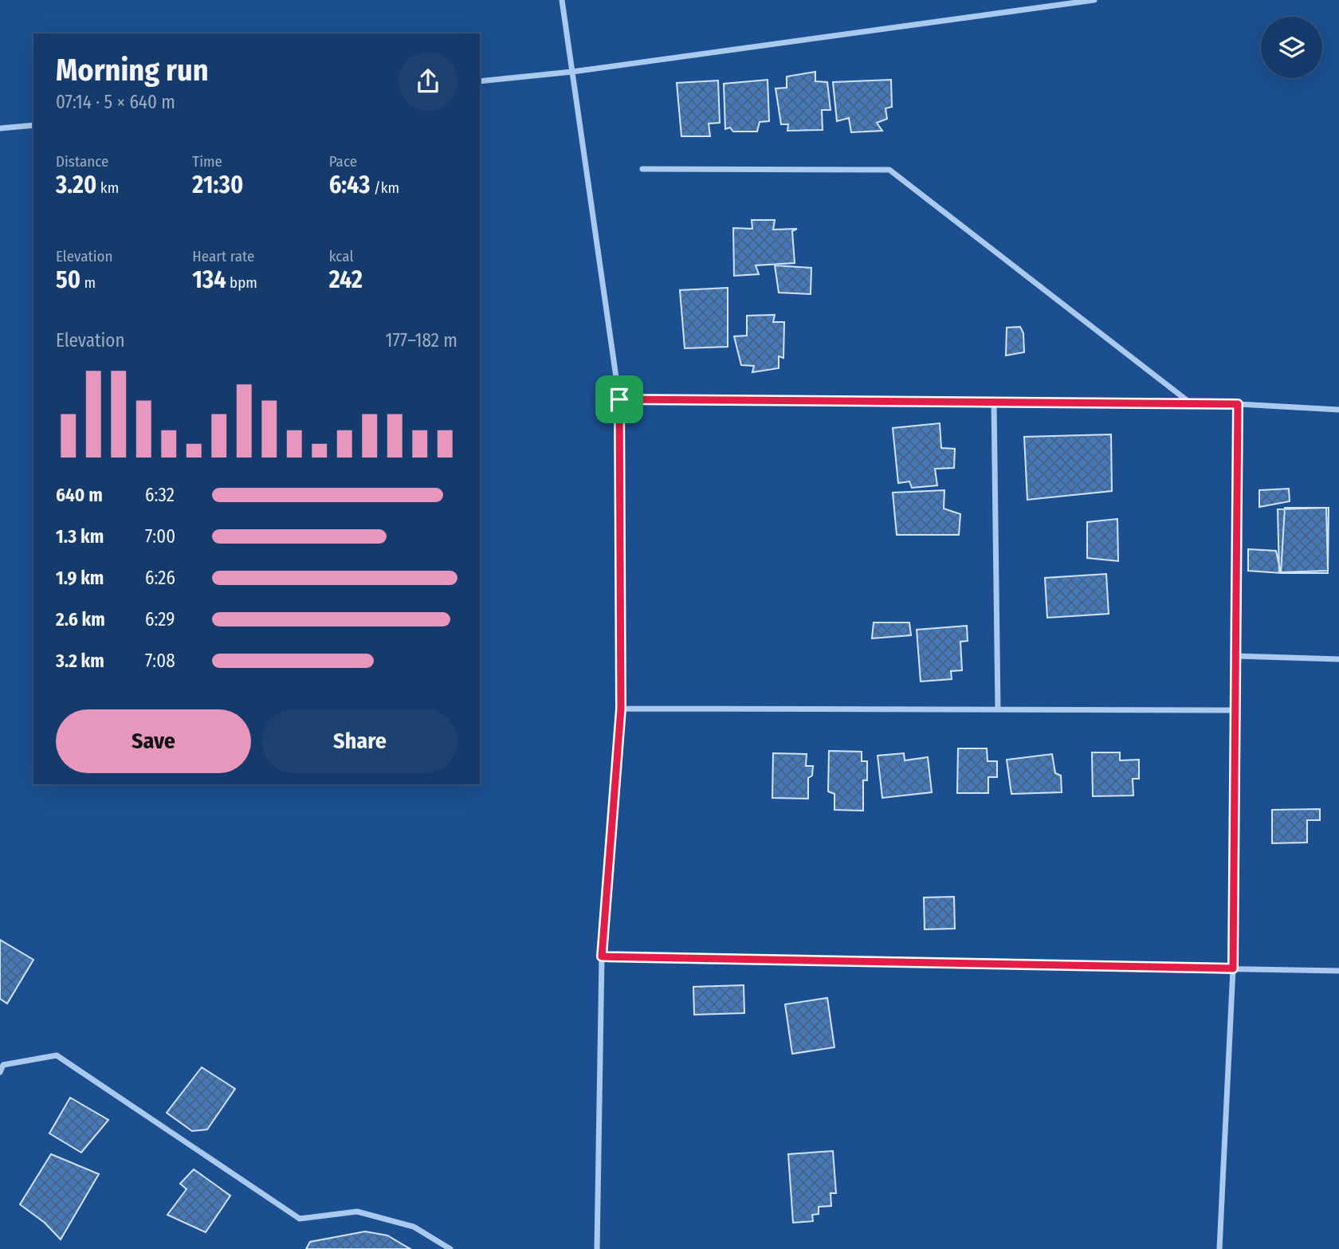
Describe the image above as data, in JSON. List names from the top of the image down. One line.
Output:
{"page":{"heading":["Morning run","07:14 · 5 × 640 m"],"stats":[["Distance","3.20 km"],["Time","21:30"],["Pace","6:43 /km"],["Elevation","50 m"],["Heart rate","134 bpm"],["kcal","242"]],"chart":["Elevation","177–182 m"],"list":[{"name":"640 m","note":"6:32"},{"name":"1.3 km","note":"7:00"},{"name":"1.9 km","note":"6:26"},{"name":"2.6 km","note":"6:29"},{"name":"3.2 km","note":"7:08"}],"buttons":["Save","Share"]}}
